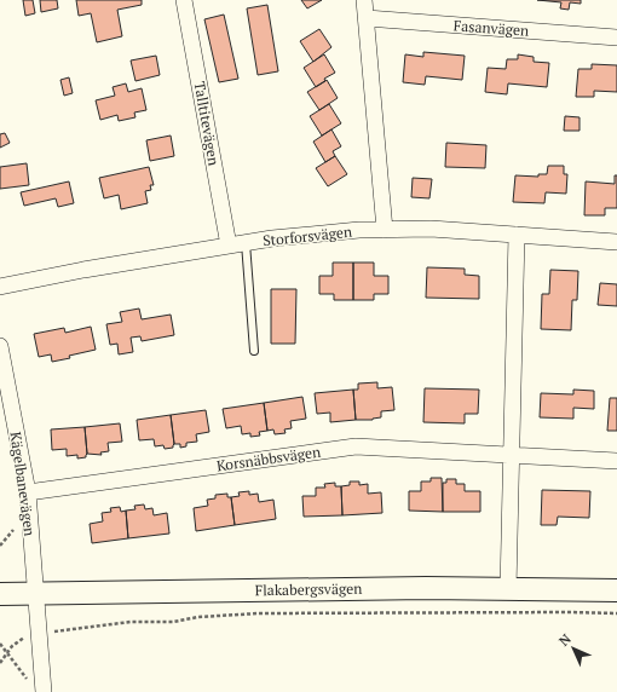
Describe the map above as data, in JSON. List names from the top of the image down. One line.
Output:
{"streets":{"street":["Fasanvägen","Talltitevägen","Storforsvägen","Korsnäbbsvägen","Kägelbanevägen","Flakabergsvägen"]},"crossings":[["Talltitevägen","Storforsvägen"],["Korsnäbbsvägen","Kägelbanevägen"],["Kägelbanevägen","Flakabergsvägen"]],"north":"top left"}
